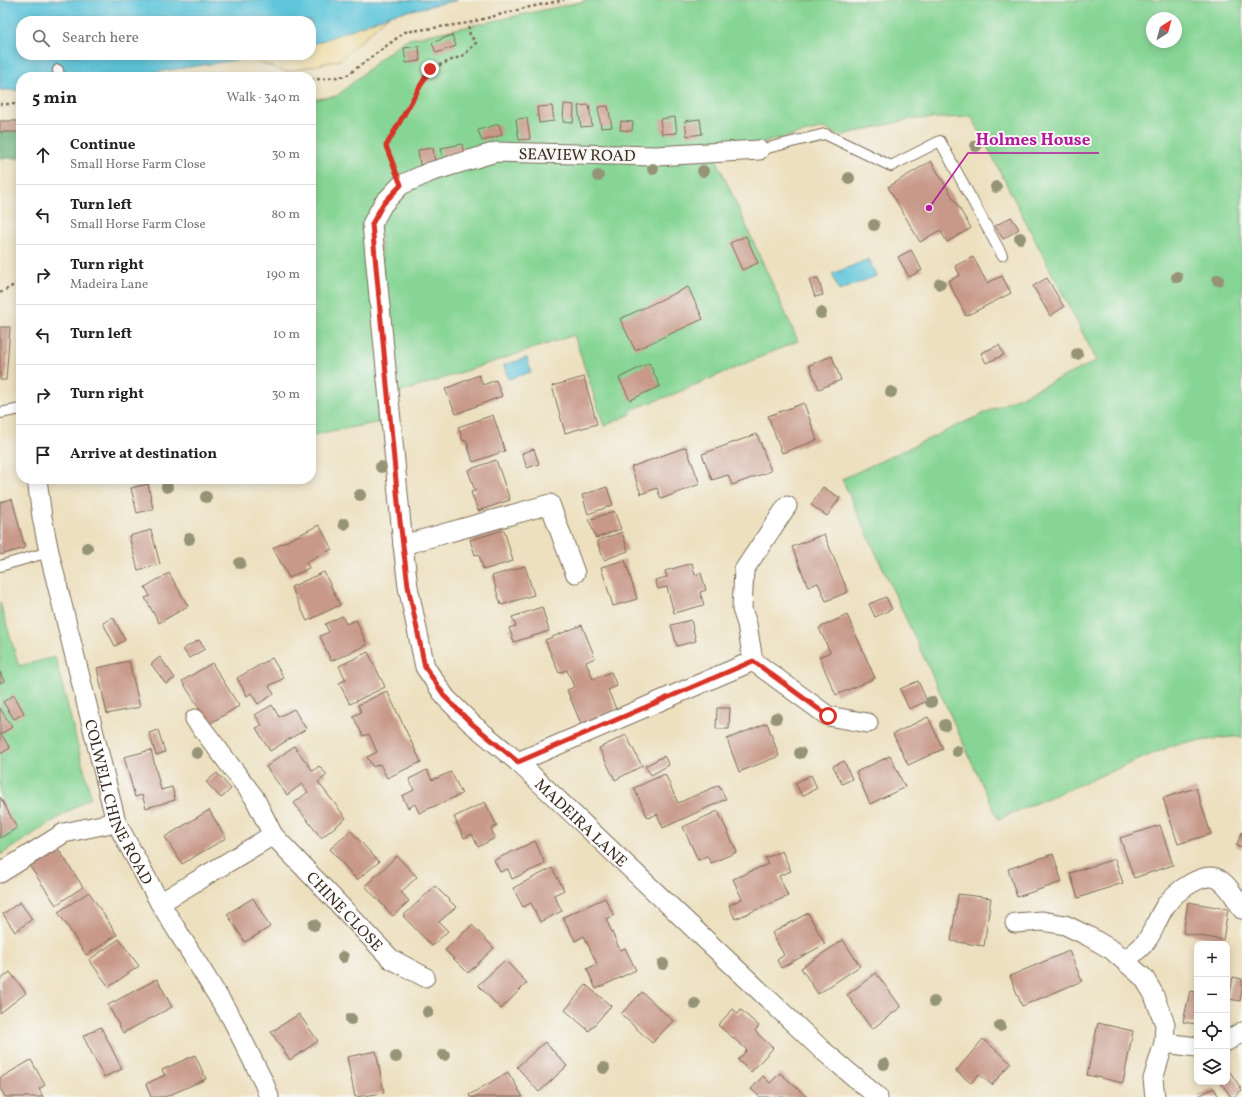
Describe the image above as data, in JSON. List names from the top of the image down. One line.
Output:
{"streets":{"street":["SEAVIEW ROAD","COLWELL CHINE ROAD","MADEIRA LANE","CHINE CLOSE"]},"crossings":[["SEAVIEW ROAD","MADEIRA LANE"]],"places":["Holmes House"],"north":"top right","page":{"search":"Search here","heading":["5 min","Walk · 340 m"],"list":[["Continue","Small Horse Farm Close","30 m"],["Turn left","Small Horse Farm Close","80 m"],["Turn right","Madeira Lane","190 m"],["Turn left","10 m"],["Turn right","30 m"],"Arrive at destination"],"map_buttons":["+","−"]}}
